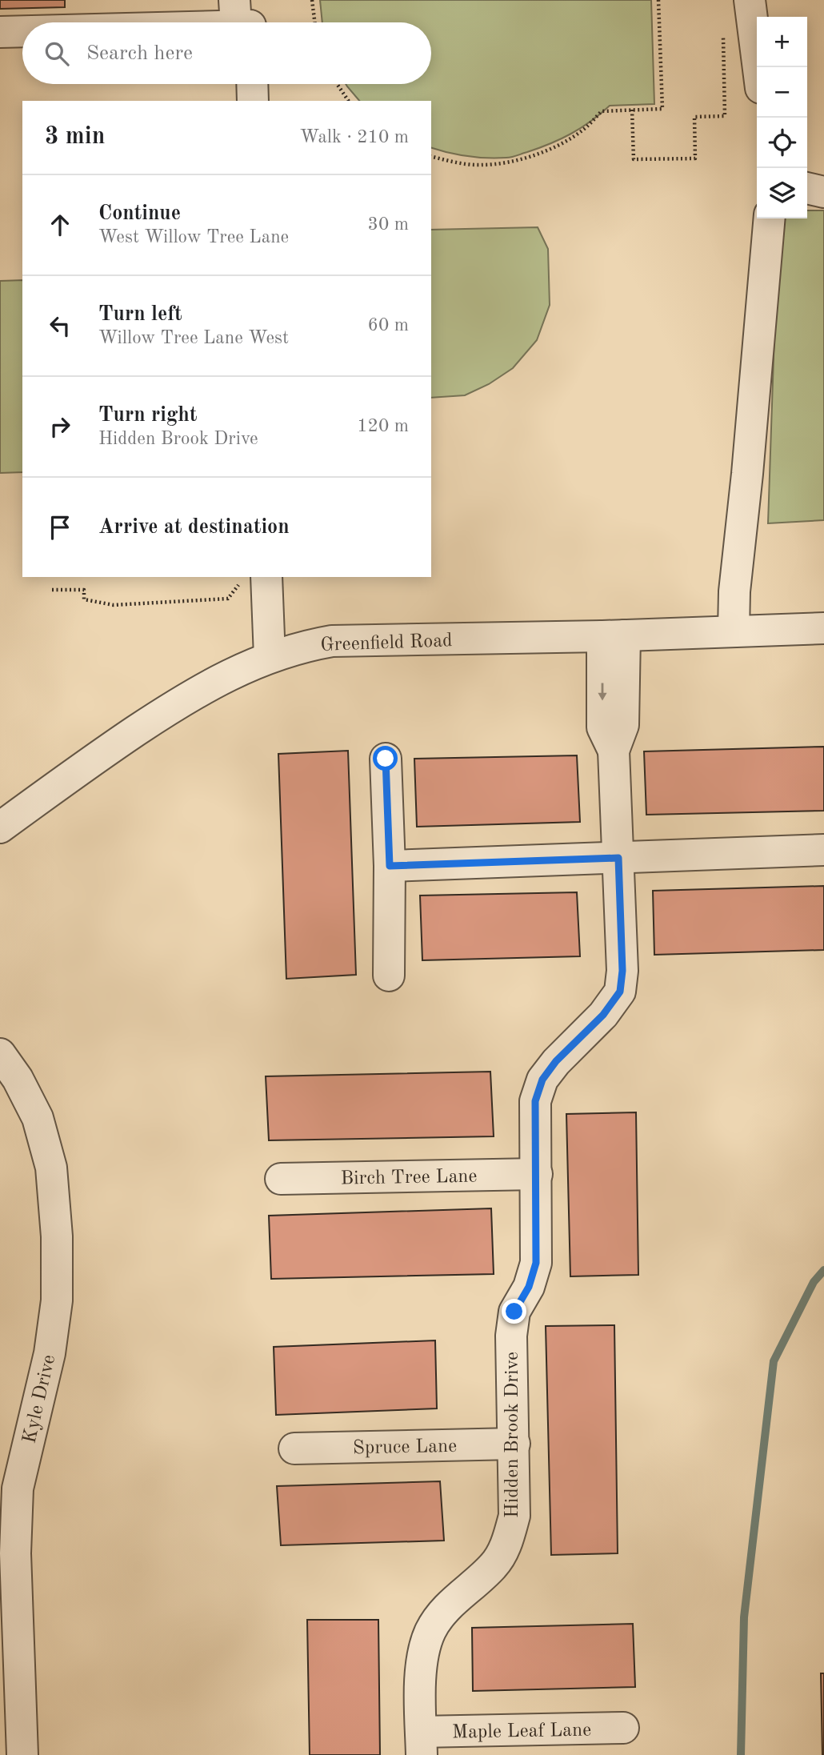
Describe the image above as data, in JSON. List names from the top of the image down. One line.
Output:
{"streets":{"street":["Greenfield Road","Birch Tree Lane","Kyle Drive","Hidden Brook Drive","Spruce Lane","Maple Leaf Lane"]},"crossings":[["Greenfield Road","Hidden Brook Drive"],["Birch Tree Lane","Hidden Brook Drive"],["Hidden Brook Drive","Spruce Lane"],["Hidden Brook Drive","Maple Leaf Lane"]],"page":{"map_buttons":["+","−"],"search":"Search here","heading":["3 min","Walk · 210 m"],"list":[["Continue","West Willow Tree Lane","30 m"],["Turn left","Willow Tree Lane West","60 m"],["Turn right","Hidden Brook Drive","120 m"],"Arrive at destination"]}}
